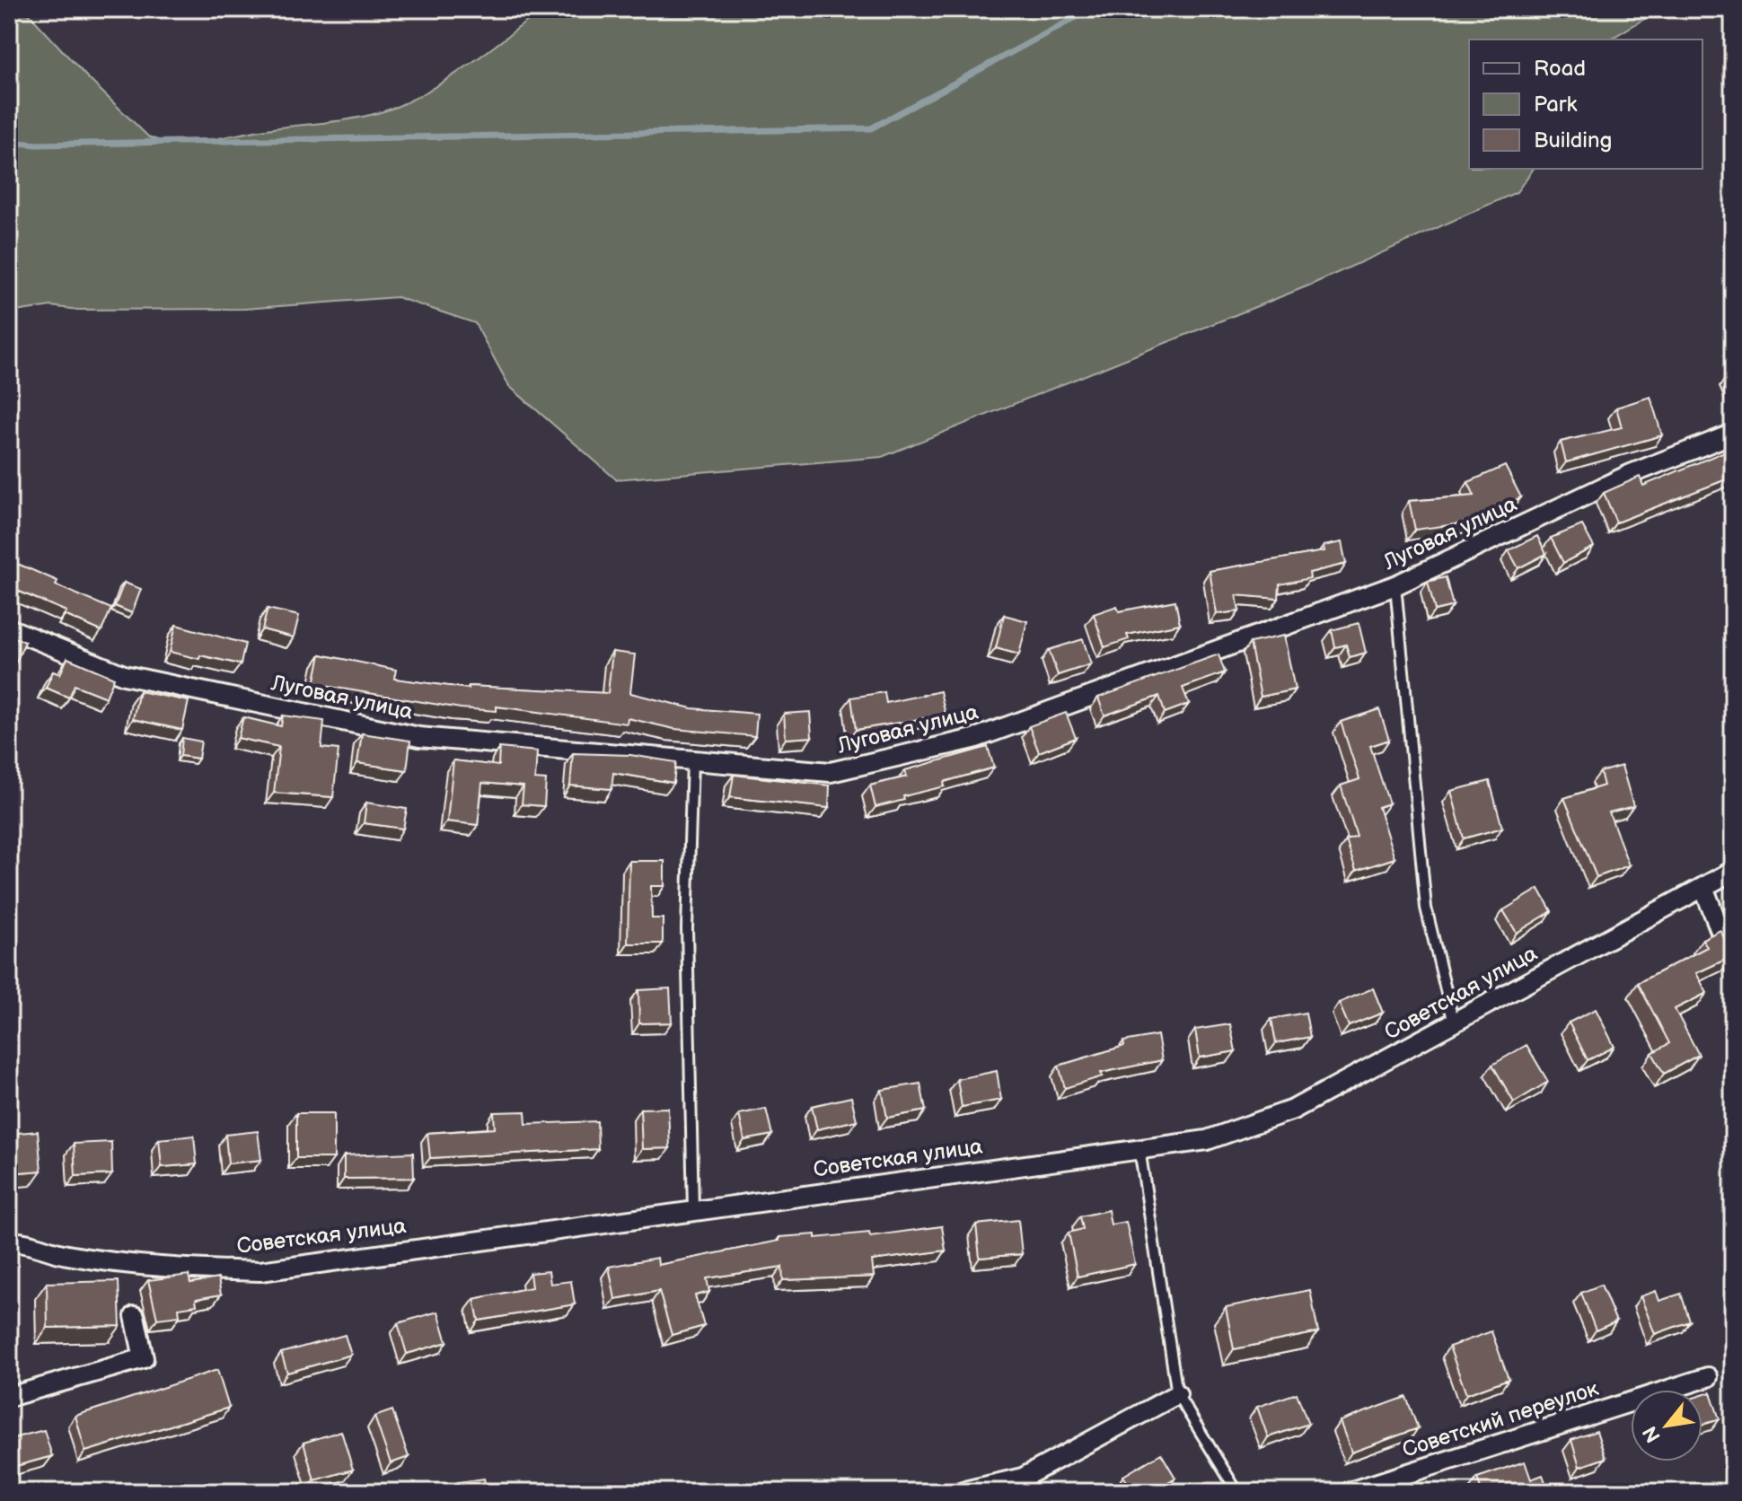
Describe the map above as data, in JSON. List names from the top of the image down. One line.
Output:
{"streets":{"street":["Луговая улица","Советская улица","Советский переулок"]},"legend":["Road","Park","Building"],"north":"bottom left"}
